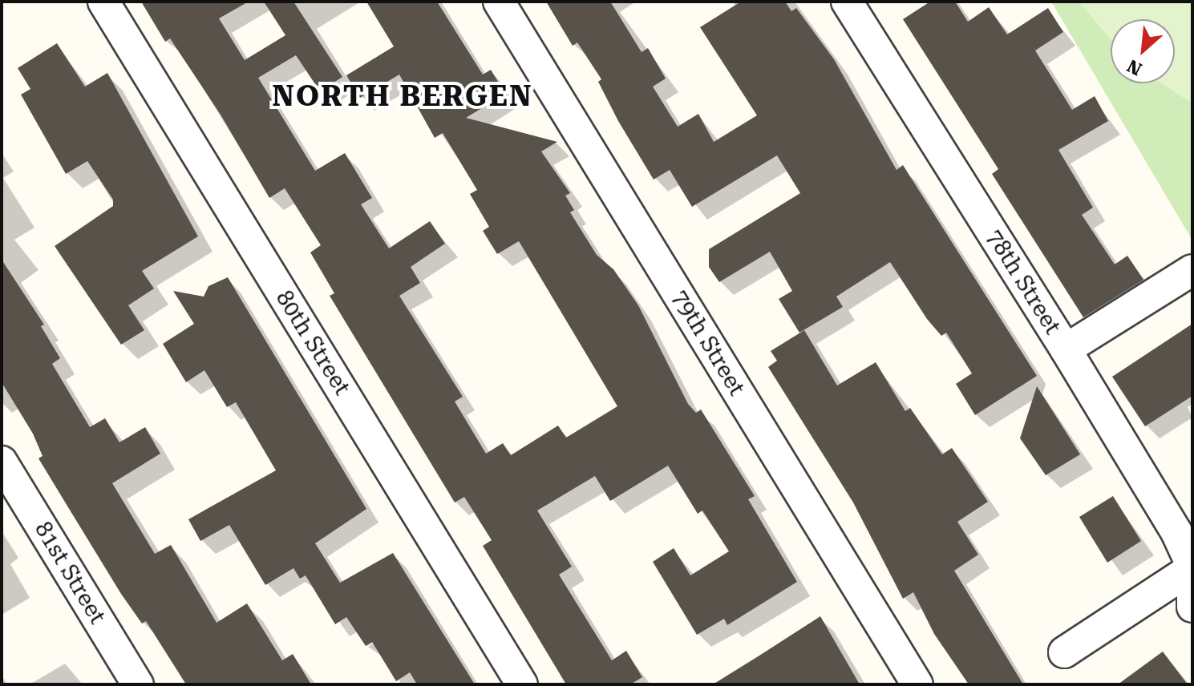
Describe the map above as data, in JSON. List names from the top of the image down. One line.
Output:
{"streets":{"street":["78th Street","80th Street","79th Street","81st Street"]},"districts":["NORTH BERGEN"],"north":"bottom left"}
